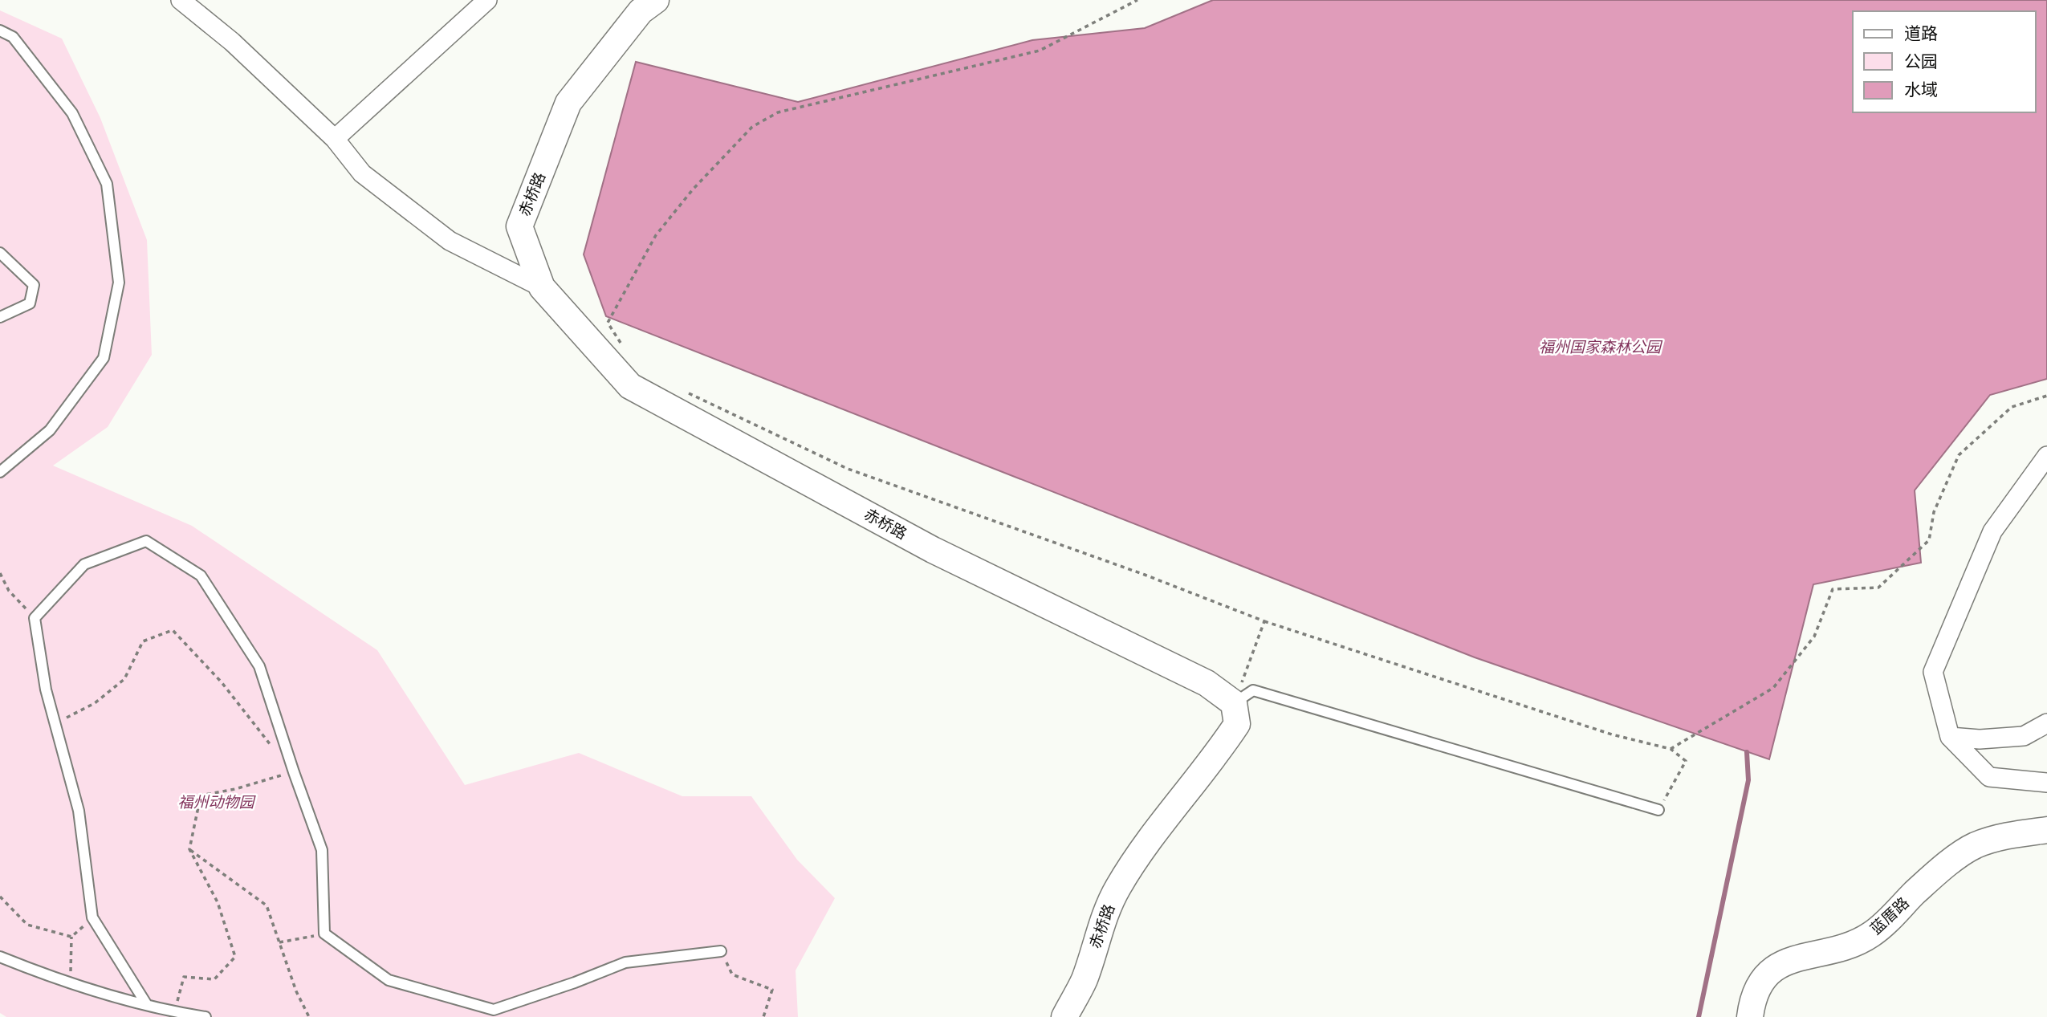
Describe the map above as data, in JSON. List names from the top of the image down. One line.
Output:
{"streets":{"street":["赤桥路","蓝厝路"]},"parks":["福州国家森林公园","福州动物园"],"legend":["道路","公园","水域"]}
